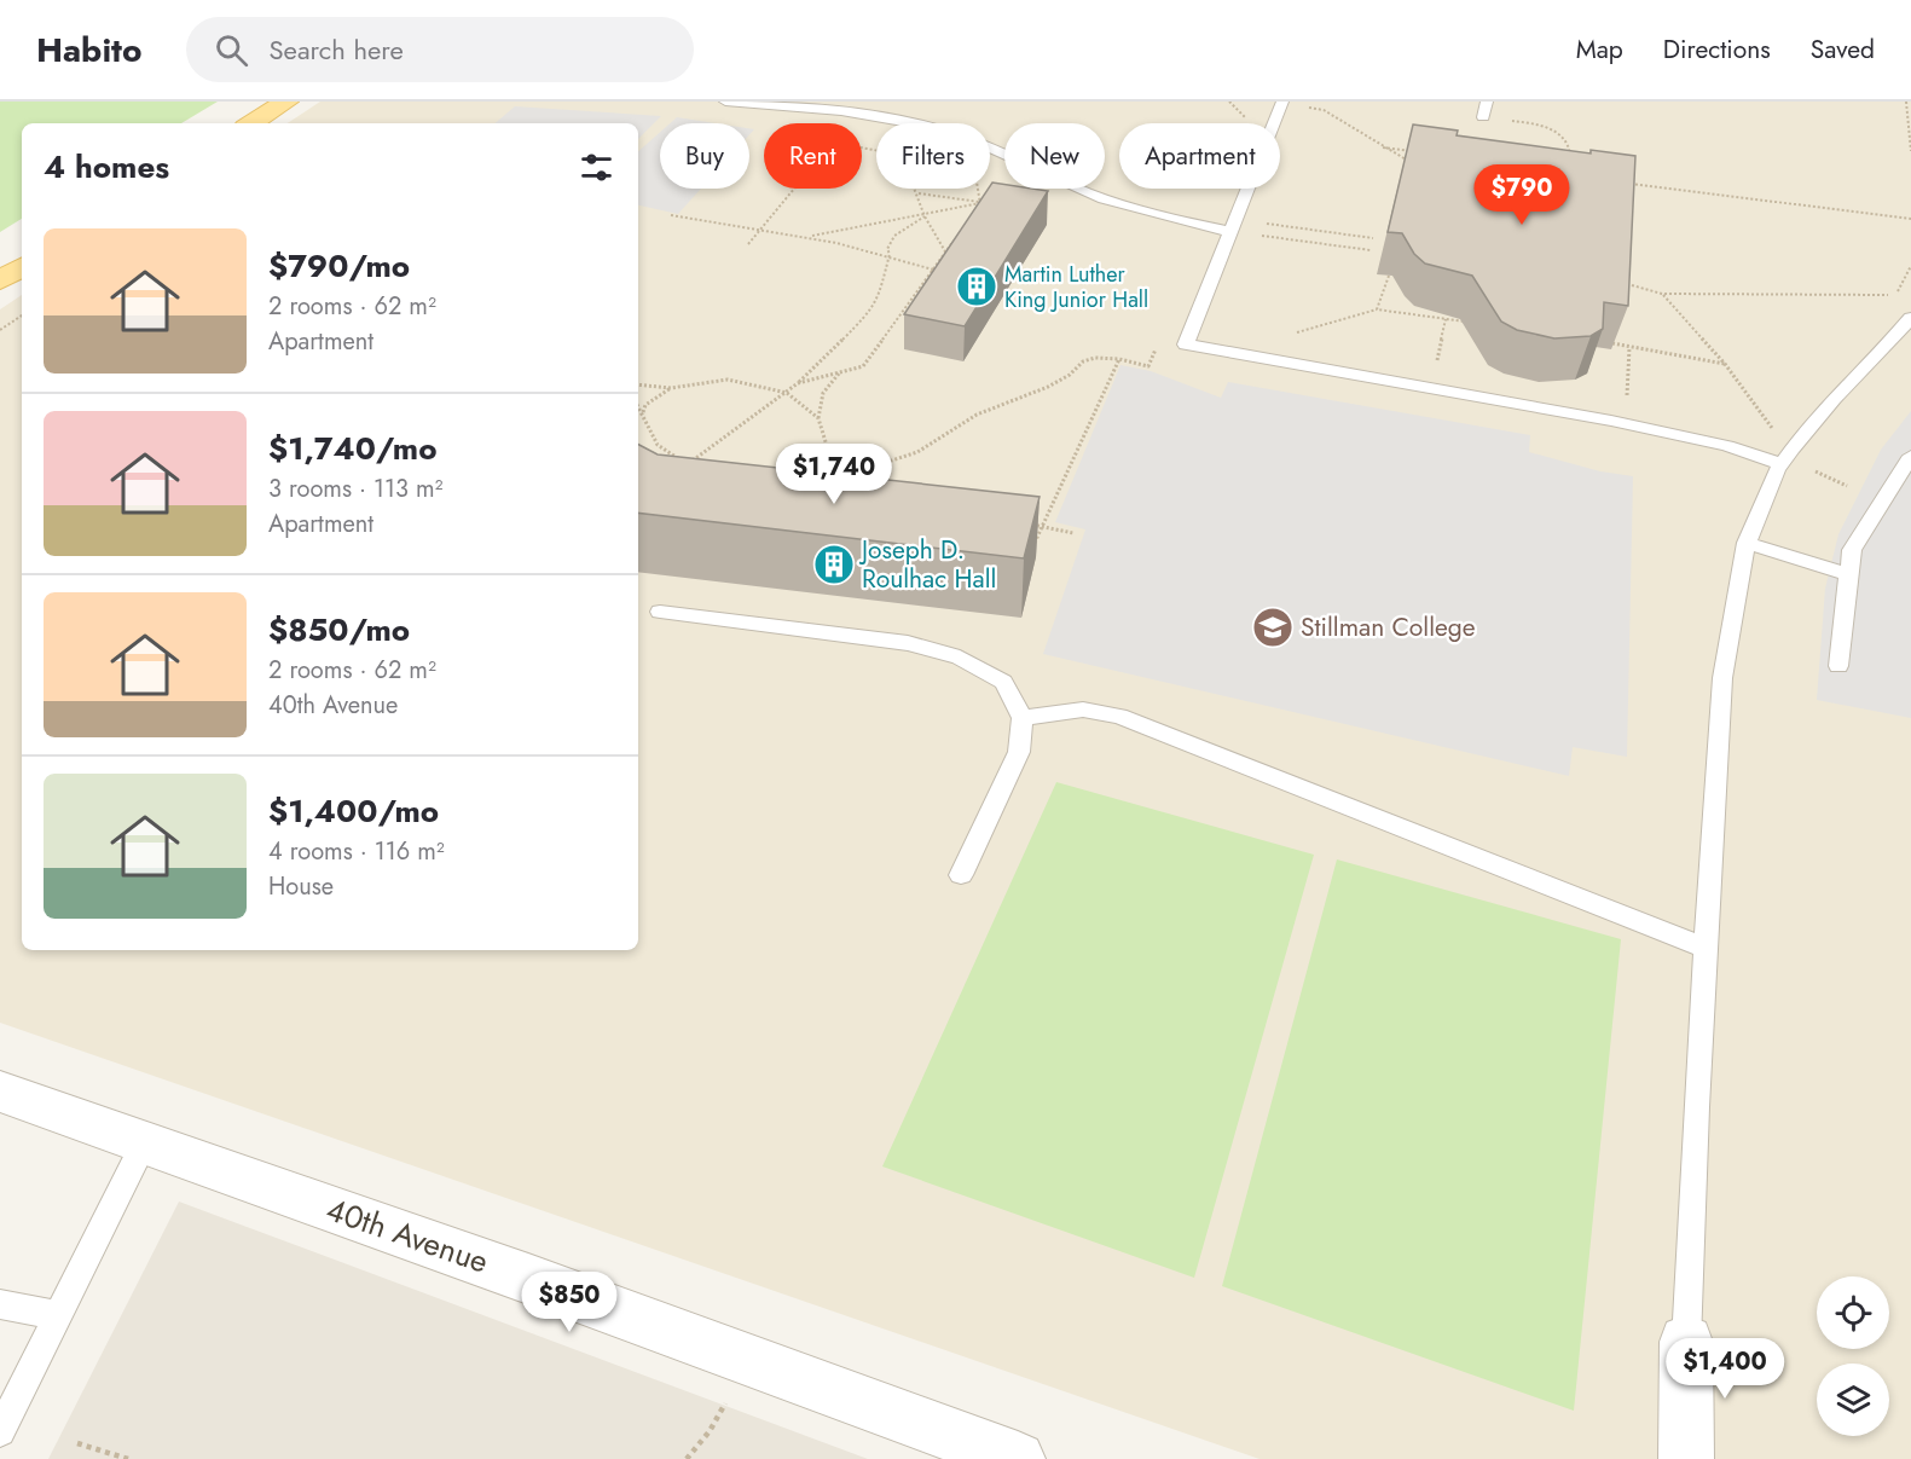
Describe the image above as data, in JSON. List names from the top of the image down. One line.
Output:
{"streets":{"street":["40th Avenue"]},"places":{"building":["Martin Luther King Junior Hall","Joseph D. Roulhac Hall"],"school or university":["Stillman College"]},"page":{"header":"Habito","search":"Search here","nav":["Map","Directions","Saved"],"chip":["Buy","Rent","Filters","New","Apartment"],"heading":"4 homes","price":["$790","$1,740","$850","$1,400"],"list":[{"name":"$790/mo","note":"2 rooms · 62 m² · Apartment"},{"name":"$1,740/mo","note":"3 rooms · 113 m² · Apartment"},{"name":"$850/mo","note":"2 rooms · 62 m² · 40th Avenue"},{"name":"$1,400/mo","note":"4 rooms · 116 m² · House"}]}}
